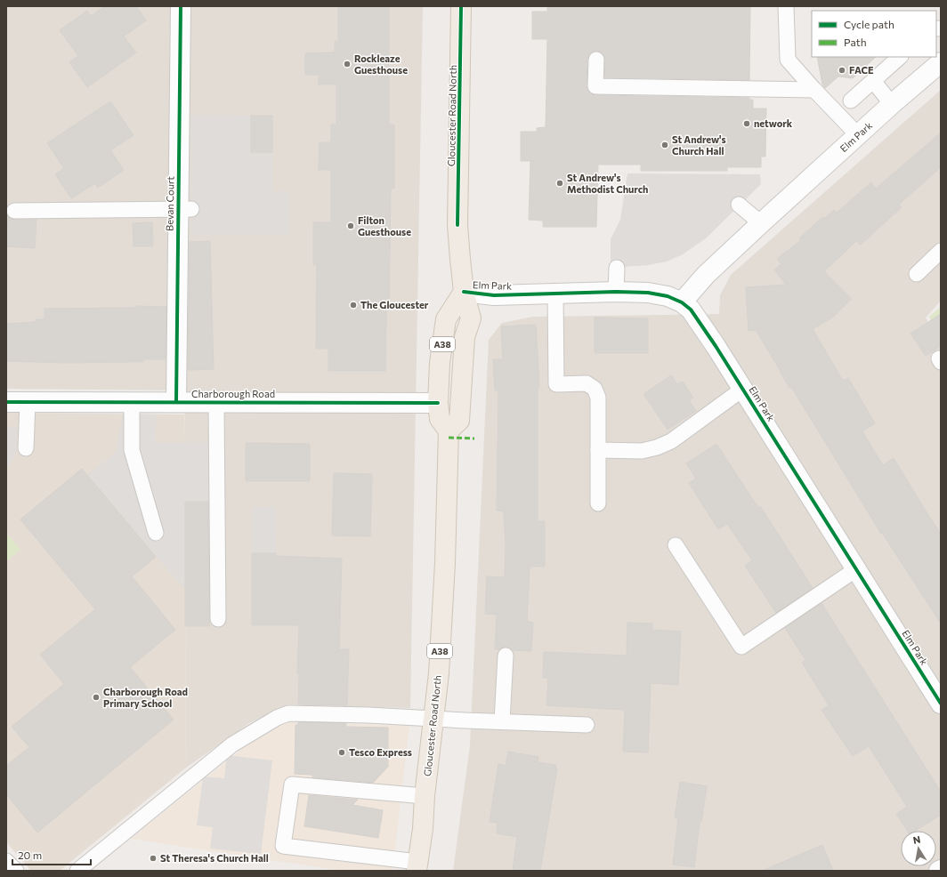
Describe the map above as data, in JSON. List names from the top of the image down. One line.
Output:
{"streets":{"main road":["Gloucester Road North","A38"],"street":["Elm Park","Bevan Court","Charborough Road"]},"crossings":[["Gloucester Road North","Elm Park"],["Gloucester Road North","A38"],["Elm Park","A38"],["Bevan Court","Charborough Road"],["A38","Charborough Road"]],"places":["Rockleaze Guesthouse","FACE","network","St Andrew's Church Hall","St Andrew's Methodist Church","Filton Guesthouse","The Gloucester","Charborough Road Primary School","Tesco Express","St Theresa's Church Hall"],"legend":["Cycle path","Path"],"scale_bar":"20 m","north":"top"}
